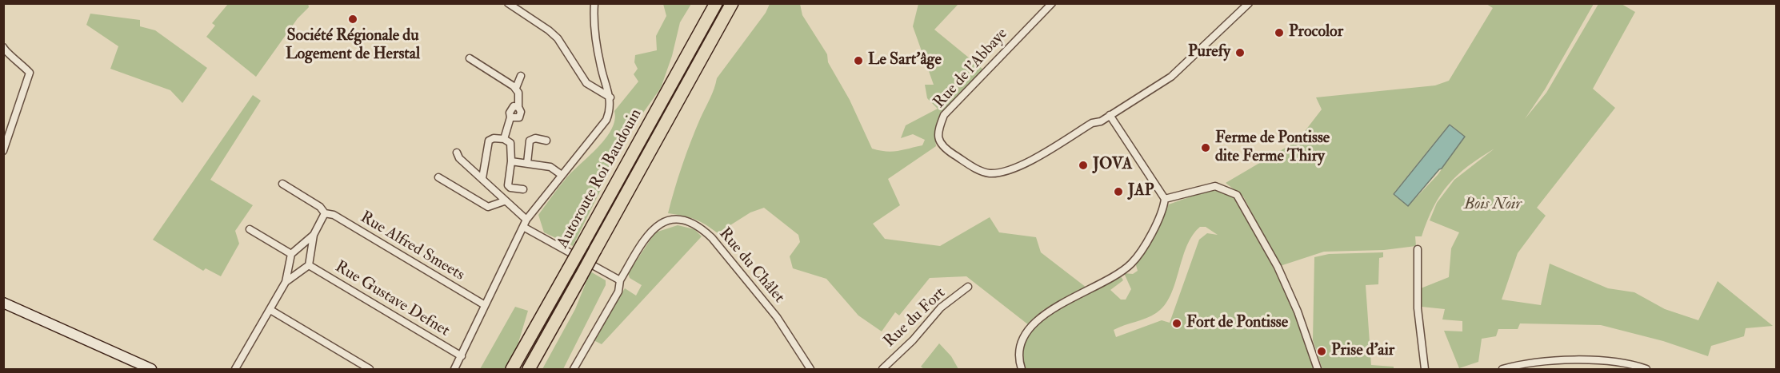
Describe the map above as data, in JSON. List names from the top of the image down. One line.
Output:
{"streets":{"highway":["Autoroute Roi Baudouin"],"street":["Rue de l'Abbaye","Rue Alfred Smeets","Rue du Châlet","Rue Gustave Defnet","Rue du Fort"]},"parks":["Bois Noir"],"places":["Société Régionale du Logement de Herstal","Procolor","Purefy","Le Sart'âge","Ferme de Pontisse dite Ferme Thiry","JOVA","JAP","Fort de Pontisse","Prise d'air"]}
